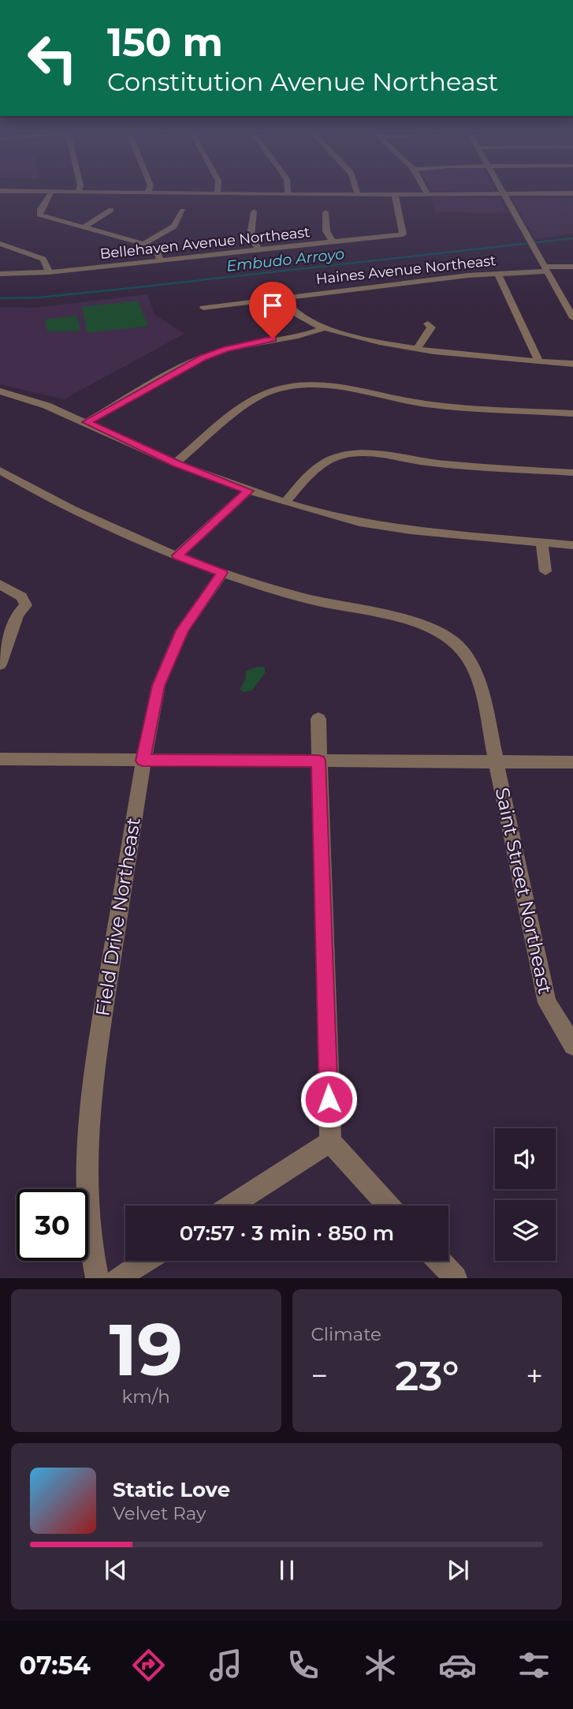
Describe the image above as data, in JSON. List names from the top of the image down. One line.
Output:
{"streets":{"street":["Bellehaven Avenue Northeast","Haines Avenue Northeast","Saint Street Northeast","Field Drive Northeast"]},"crossings":[["Saint Street Northeast","Field Drive Northeast"]],"water":["Embudo Arroyo"],"page":{"turn":["150 m","Constitution Avenue Northeast"],"limit":"30","trip":"07:57 · 3 min · 850 m","tile":[["19","km/h"],"Climate"],"heat":["−","23°","+"],"song":["Static Love","Velvet Ray"],"tabs":"07:54"}}
